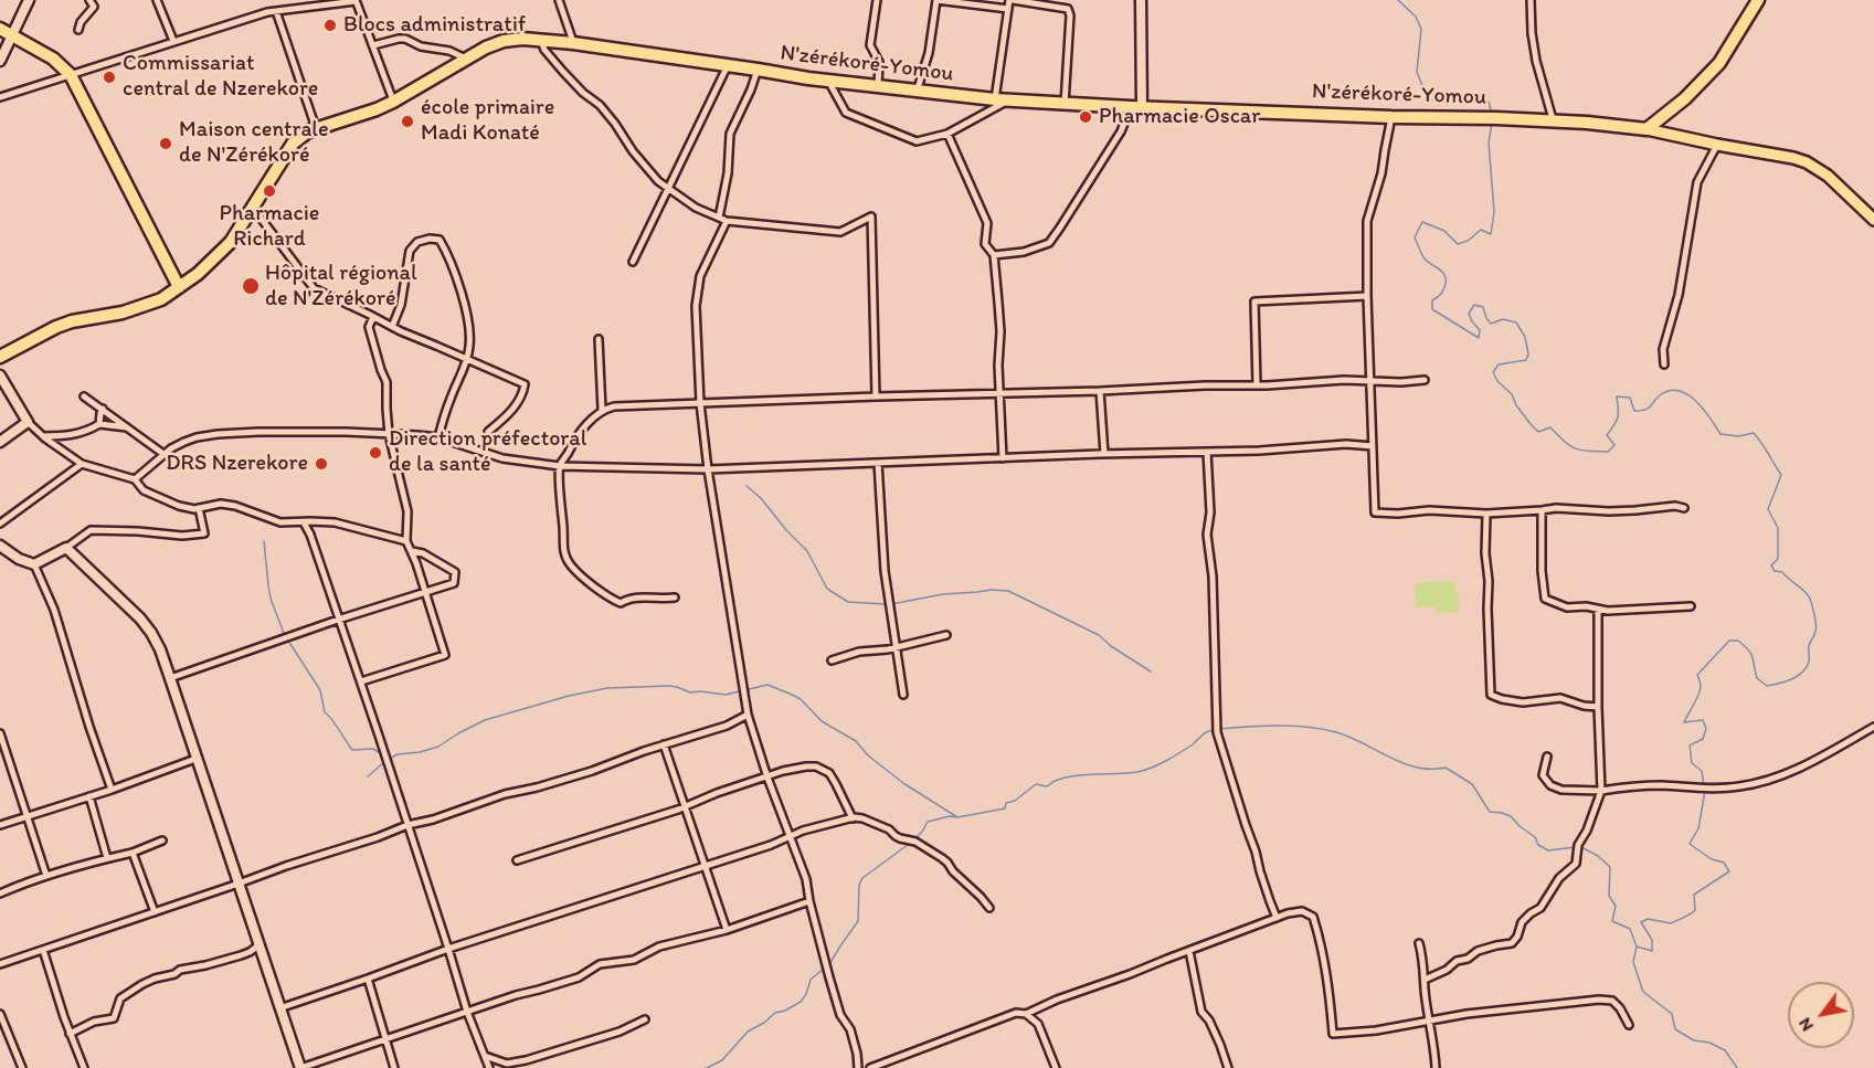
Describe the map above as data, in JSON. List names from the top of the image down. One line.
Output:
{"streets":{"highway":["N'zérékoré-Yomou"]},"places":["Blocs administratif","Commissariat central de Nzerekore","Pharmacie Oscar","école primaire Madi Konaté","Maison centrale de N'Zérékoré","Pharmacie Richard","Hôpital régional de N'Zérékoré","Direction préfectoral de la santé","DRS Nzerekore"],"north":"bottom left"}
